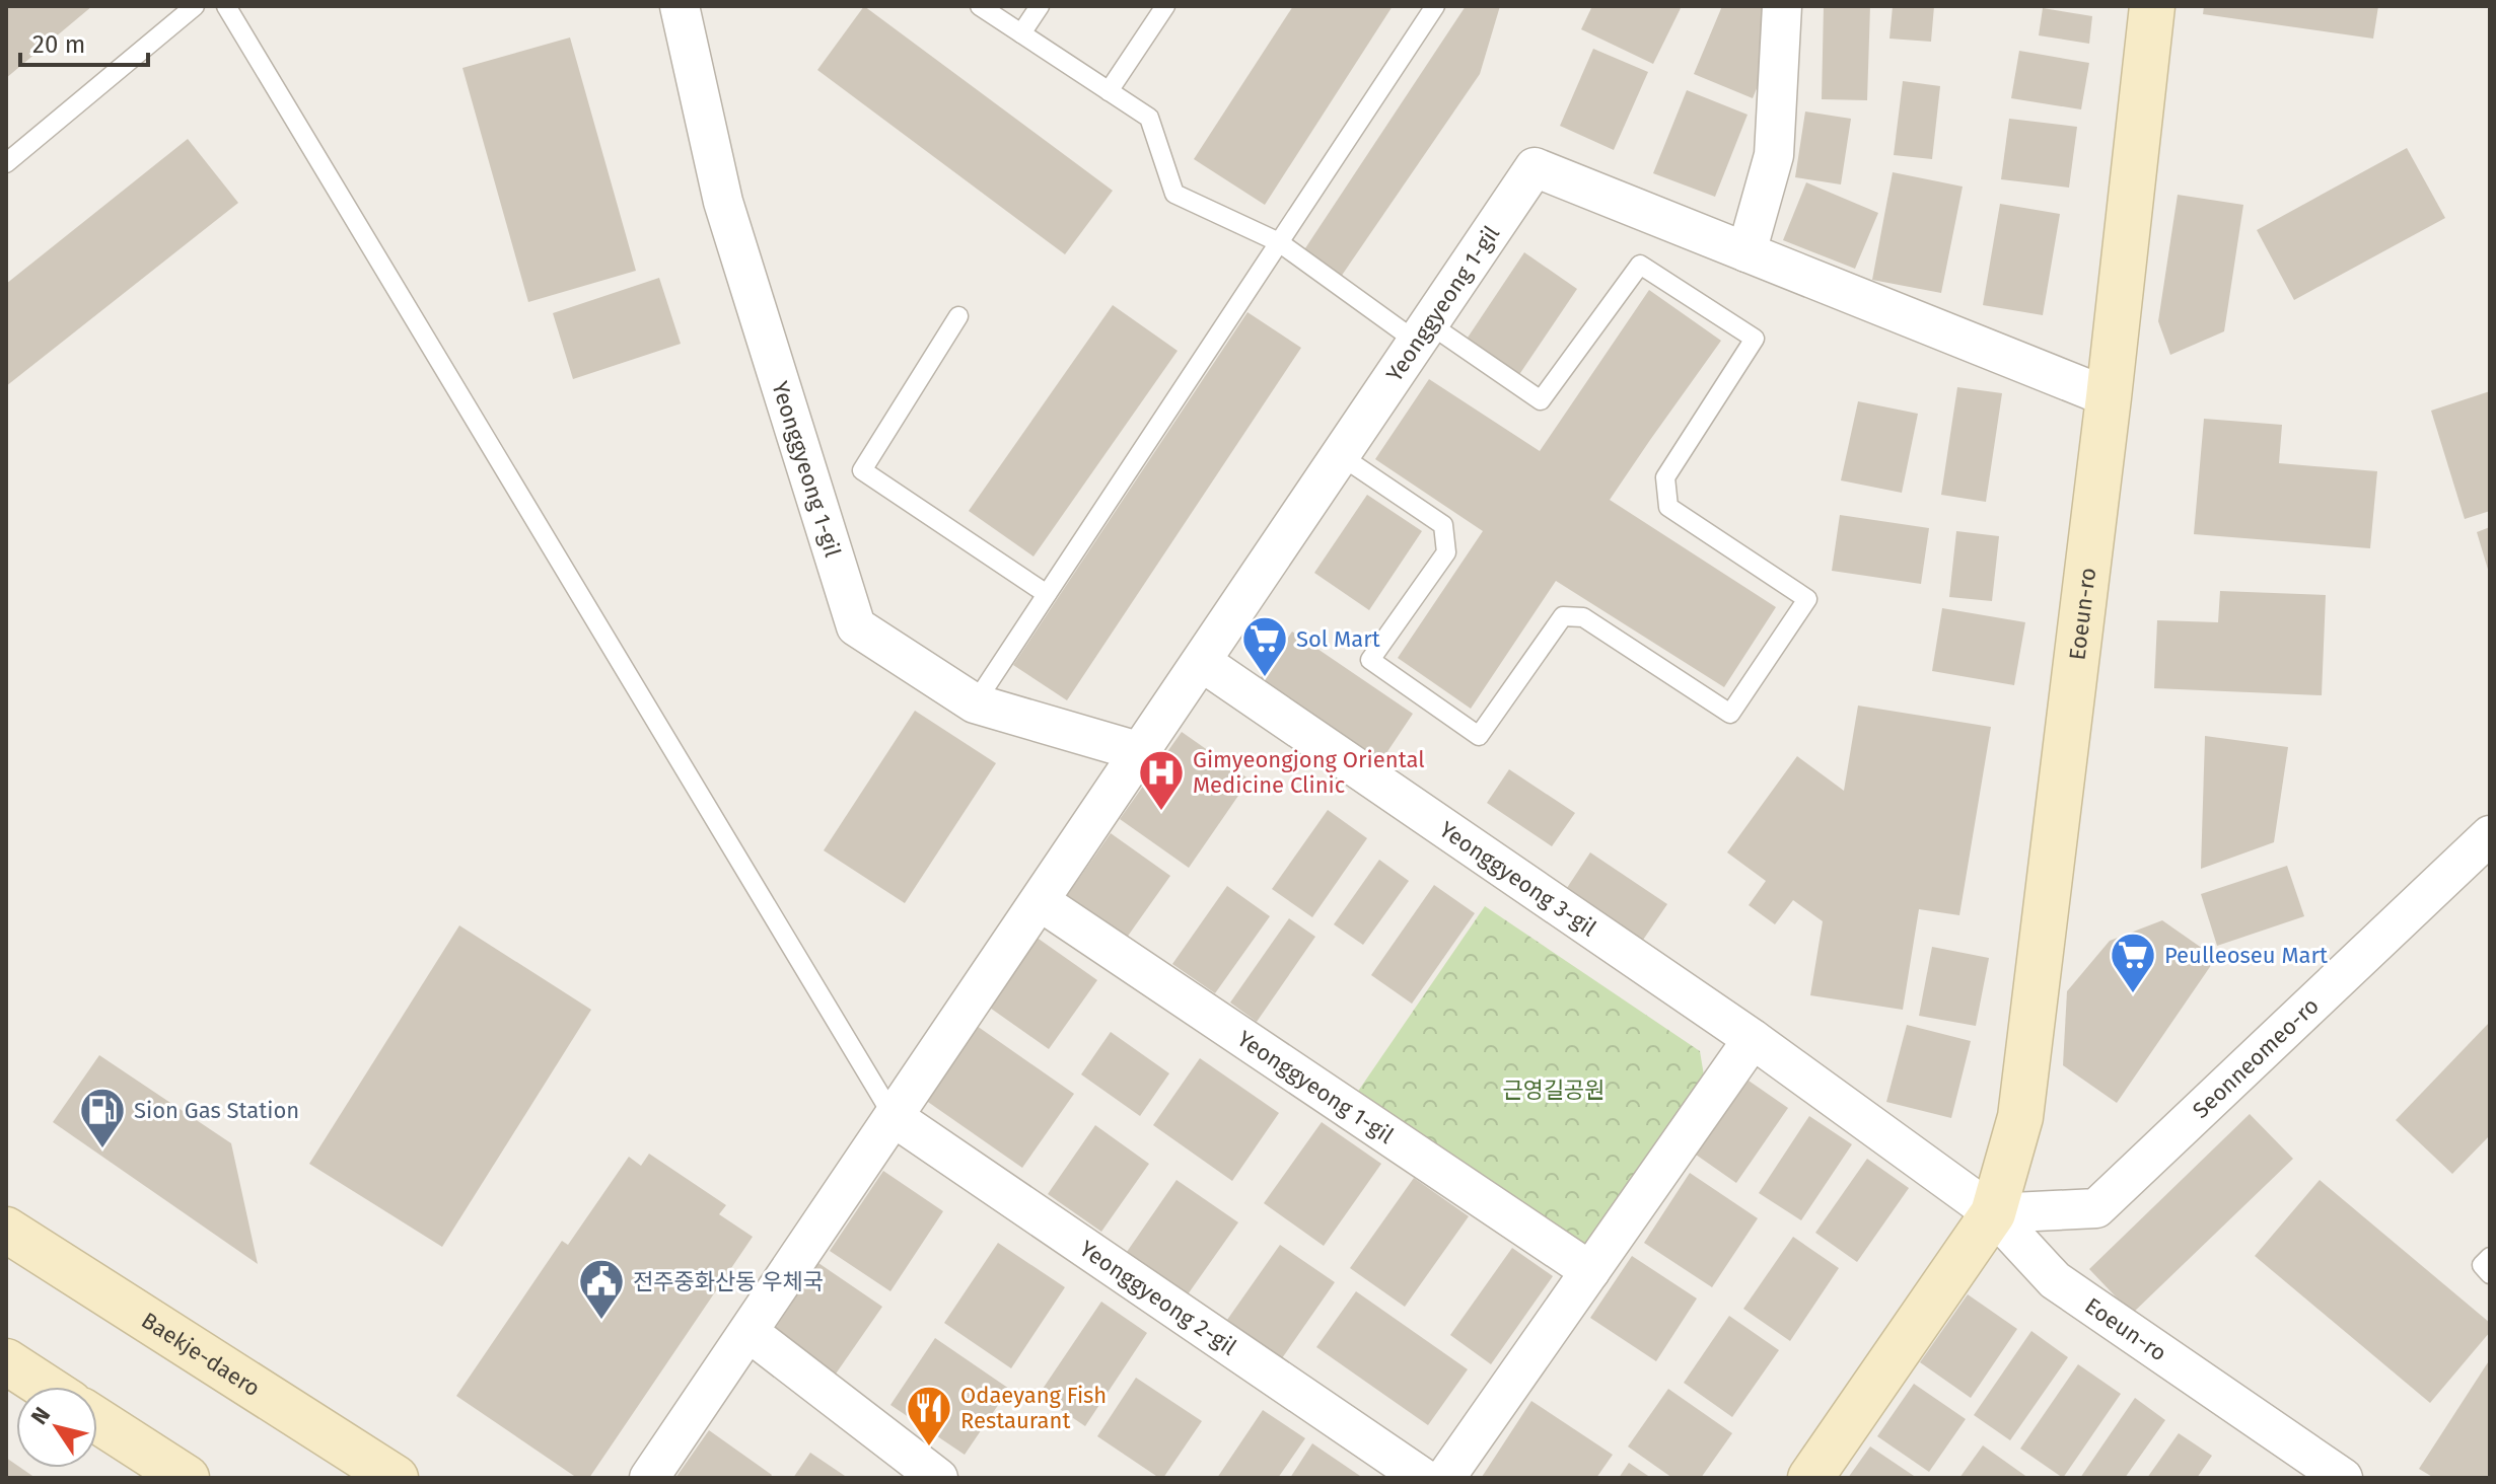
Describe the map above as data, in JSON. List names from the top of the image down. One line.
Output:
{"streets":{"street":["Yeonggyeong 1-gil","Eoeun-ro","Yeonggyeong 3-gil","Seonneomeo-ro","Yeonggyeong 2-gil","Baekje-daero"]},"crossings":[["Yeonggyeong 1-gil","Eoeun-ro"],["Yeonggyeong 1-gil","Yeonggyeong 3-gil"],["Yeonggyeong 1-gil","Yeonggyeong 2-gil"],["Eoeun-ro","Yeonggyeong 3-gil"],["Eoeun-ro","Seonneomeo-ro"],["Yeonggyeong 3-gil","Seonneomeo-ro"]],"parks":["근영길공원"],"places":{"supermarket":["Sol Mart","Peulleoseu Mart"],"hospital":["Gimyeongjong Oriental Medicine Clinic"],"fuel station":["Sion Gas Station"],"public building":["전주중화산동 우체국"],"restaurant":["Odaeyang Fish Restaurant"]},"scale_bar":"20 m","north":"top left"}
